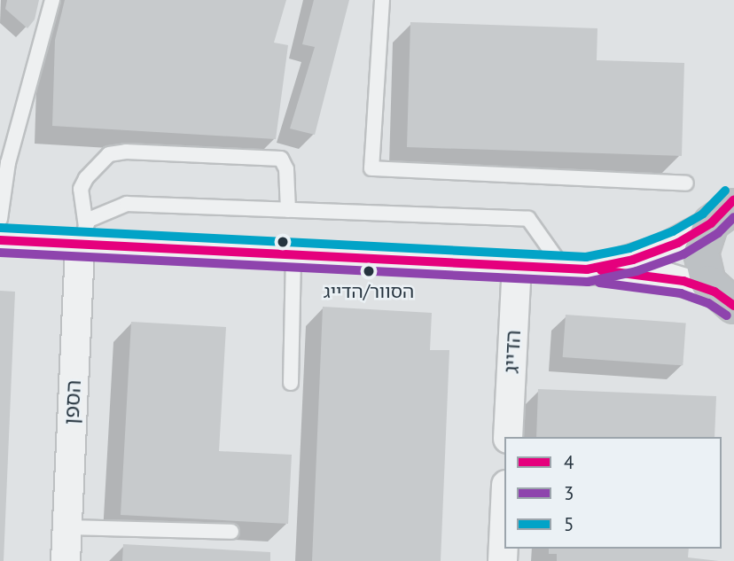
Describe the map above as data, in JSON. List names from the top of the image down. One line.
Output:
{"streets":{"street":["הדייג","הספן"]},"places":["הסוור/הדייג"],"lines":["transit line 5","transit line 4","transit line 3"],"legend":["4","3","5"]}
